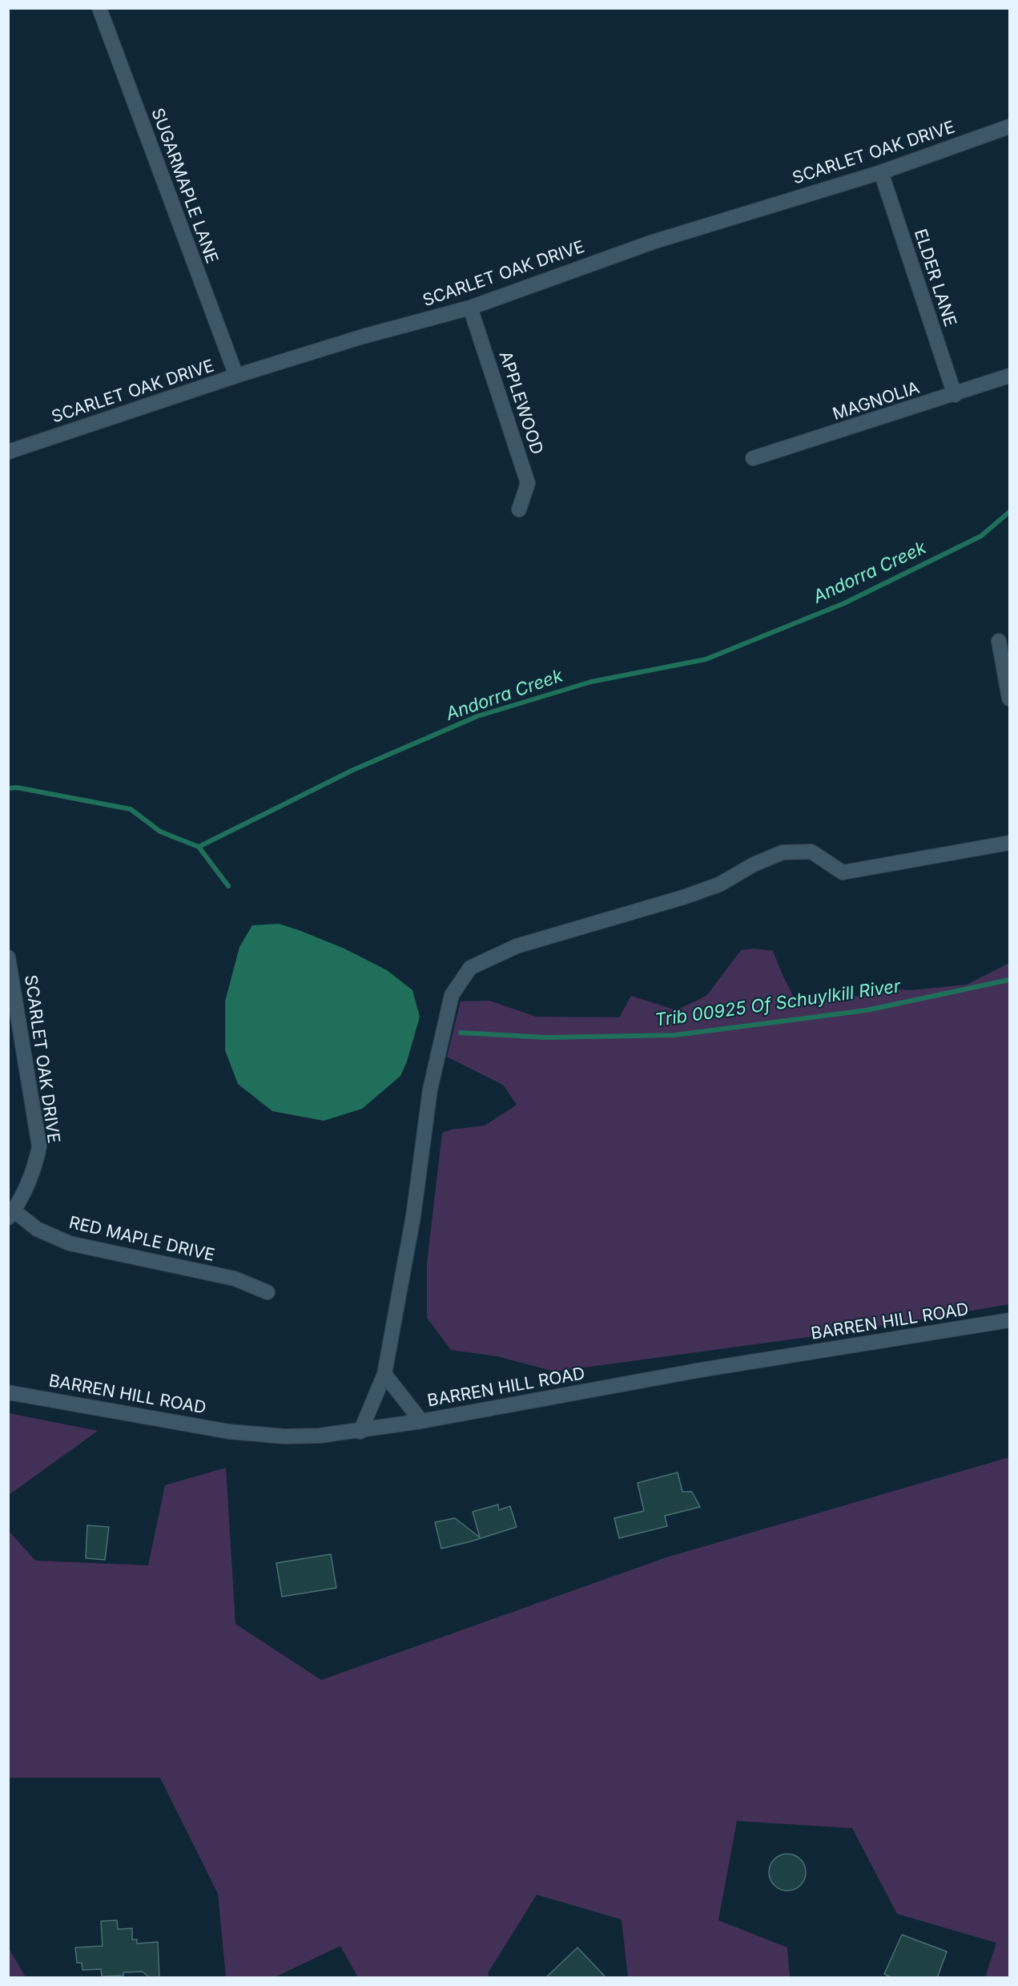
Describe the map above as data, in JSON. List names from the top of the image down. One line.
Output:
{"streets":{"street":["SCARLET OAK DRIVE","SUGARMAPLE LANE","ELDER LANE","MAGNOLIA","APPLEWOOD","RED MAPLE DRIVE","BARREN HILL ROAD"]},"crossings":[["SCARLET OAK DRIVE","SUGARMAPLE LANE"],["SCARLET OAK DRIVE","ELDER LANE"],["SCARLET OAK DRIVE","APPLEWOOD"],["SCARLET OAK DRIVE","RED MAPLE DRIVE"],["ELDER LANE","MAGNOLIA"]],"water":["Andorra Creek","Trib 00925 Of Schuylkill River"]}
